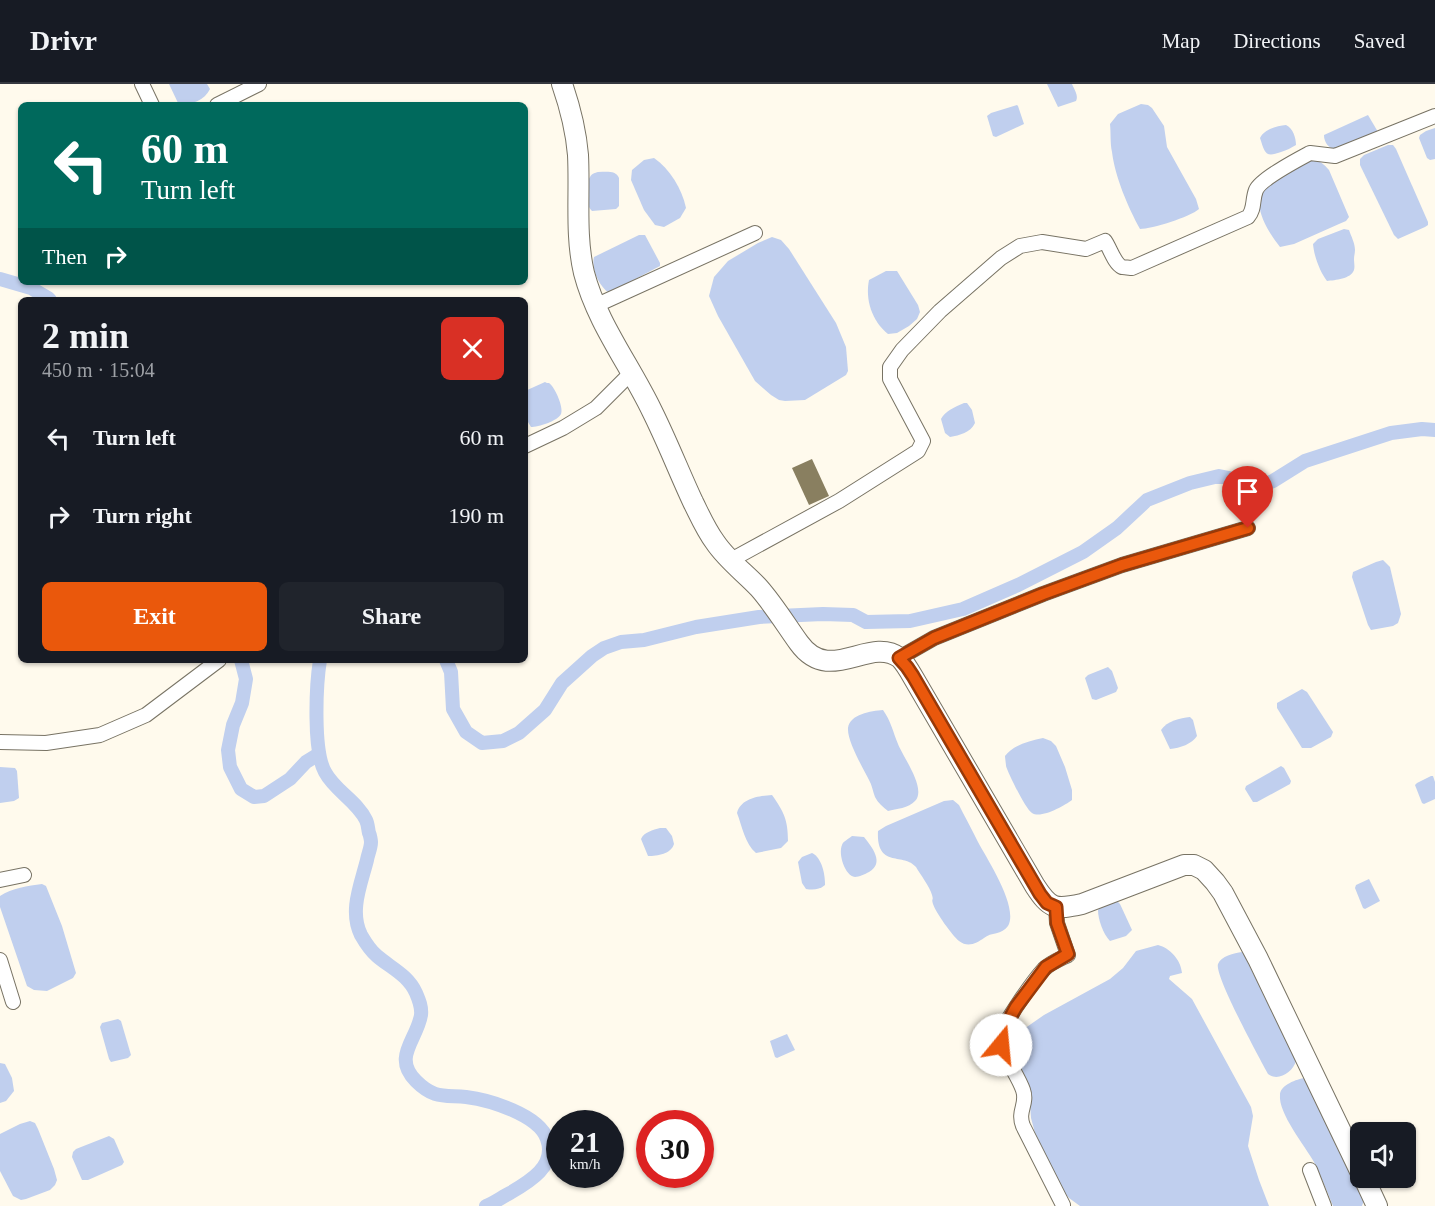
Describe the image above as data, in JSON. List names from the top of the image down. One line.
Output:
{"page":{"header":"Drivr","nav":["Map","Directions","Saved"],"turn":["60 m","Turn left"],"then":"Then","heading":["2 min","450 m · 15:04"],"list":[{"name":"Turn left","value":"60 m"},{"name":"Turn right","value":"190 m"}],"buttons":["Exit","Share"],"speed":"21 km/h","limit":"30"}}
